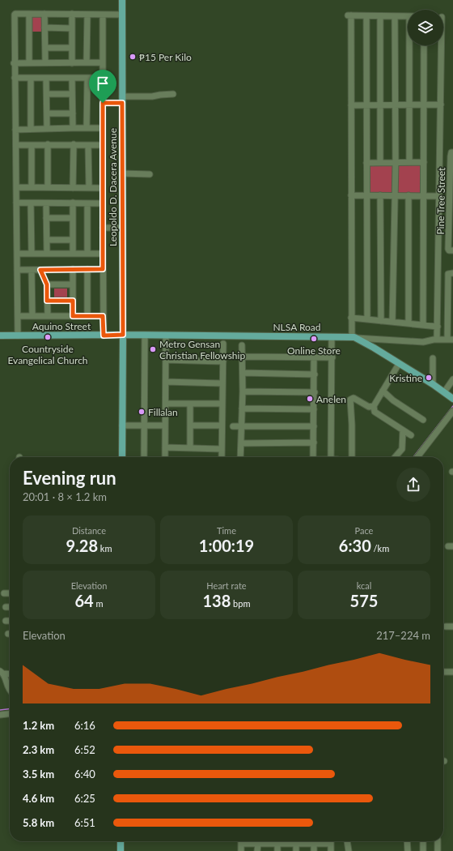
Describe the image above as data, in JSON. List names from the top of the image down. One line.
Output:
{"streets":{"main road":["Leopoldo D. Dacera Avenue","Aquino Street","NLSA Road"],"street":["Pine Tree Street"]},"crossings":[["Leopoldo D. Dacera Avenue","Aquino Street"],["Leopoldo D. Dacera Avenue","NLSA Road"],["Aquino Street","NLSA Road"]],"places":["₱15 Per Kilo","Countryside Evangelical Church","Online Store","Metro Gensan Christian Fellowship","Kristine","Anelen","Fillalan"],"page":{"heading":["Evening run","20:01 · 8 × 1.2 km"],"stats":[["Distance","9.28 km"],["Time","1:00:19"],["Pace","6:30 /km"],["Elevation","64 m"],["Heart rate","138 bpm"],["kcal","575"]],"chart":["Elevation","217–224 m"],"list":[{"name":"1.2 km","note":"6:16"},{"name":"2.3 km","note":"6:52"},{"name":"3.5 km","note":"6:40"},{"name":"4.6 km","note":"6:25"},{"name":"5.8 km","note":"6:51"}]}}
